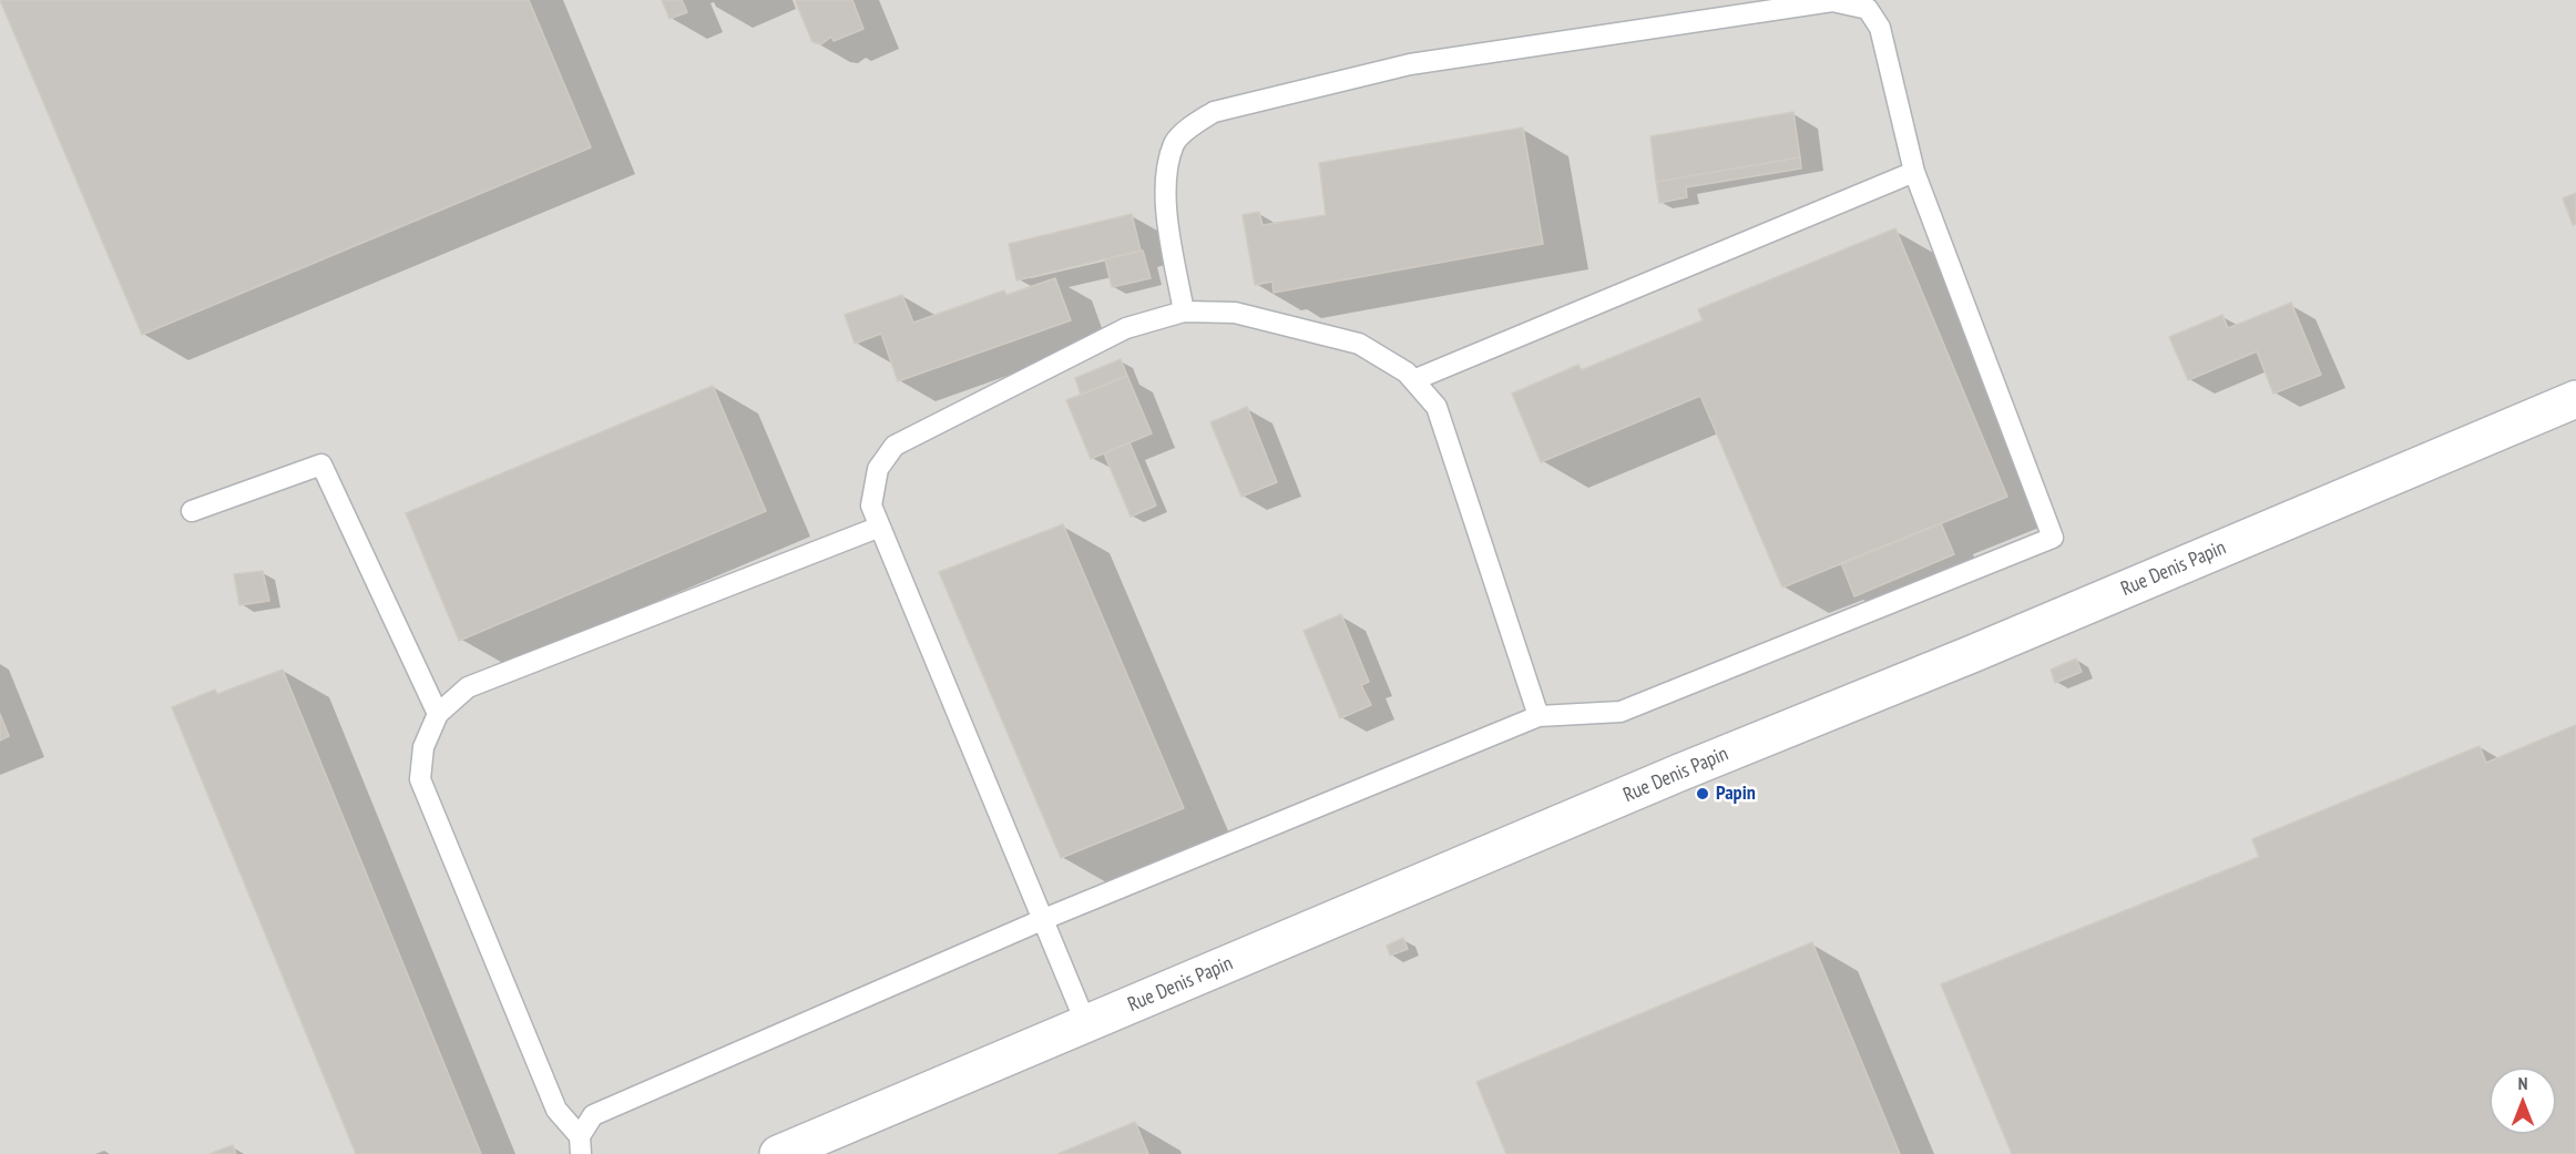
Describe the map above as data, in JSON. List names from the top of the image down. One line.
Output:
{"streets":{"street":["Rue Denis Papin"]},"places":["Papin"],"north":"top"}
